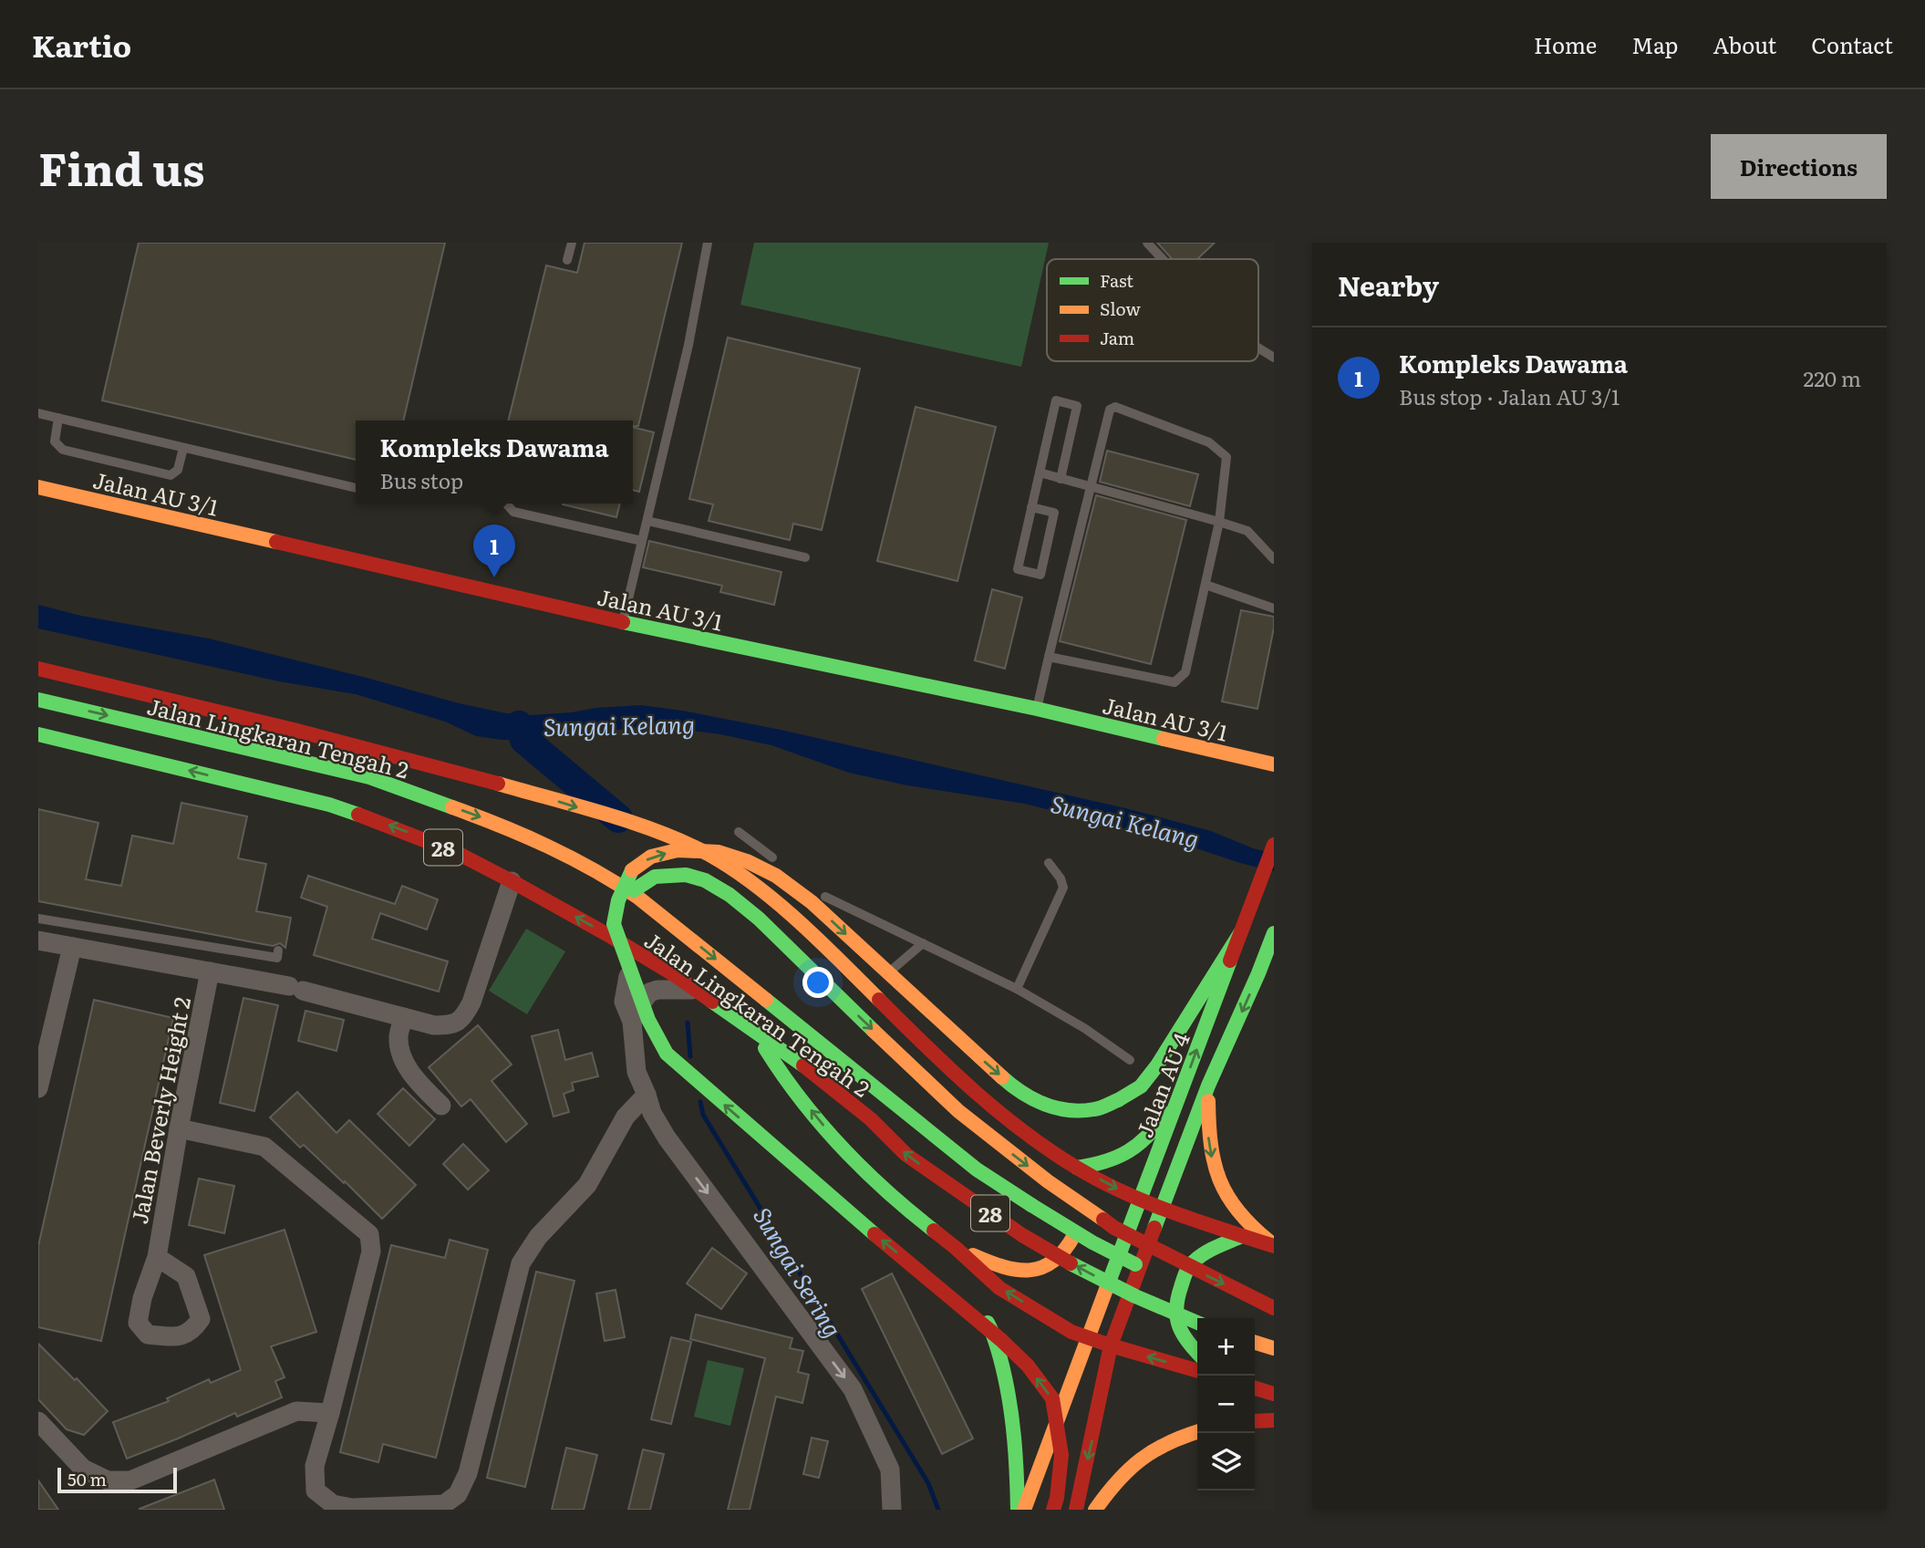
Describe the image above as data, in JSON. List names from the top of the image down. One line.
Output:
{"streets":{"main road":["Jalan AU 3/1","Jalan Lingkaran Tengah 2","28","Jalan AU 4"],"street":["Jalan Beverly Height 2"]},"water":["Sungai Kelang","Sungai Sering"],"legend":["Fast","Slow","Jam"],"scale_bar":"50 m","page":{"header":"Kartio","nav":["Home","Map","About","Contact"],"title":"Find us","buttons":"Directions","heading":"Nearby","list":[{"mark":"1","name":"Kompleks Dawama","note":"Bus stop · Jalan AU 3/1","value":"220 m"}],"popup":["Kompleks Dawama","Bus stop"],"pins":"1","map_buttons":["+","−"],"scale":"50 m"}}
